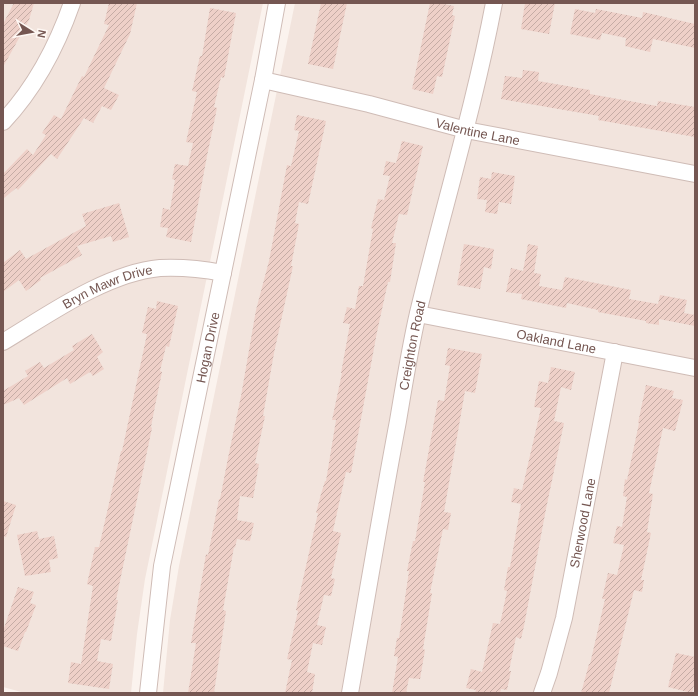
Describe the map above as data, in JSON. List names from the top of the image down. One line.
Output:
{"streets":{"street":["Valentine Lane","Bryn Mawr Drive","Oakland Lane","Creighton Road","Hogan Drive","Sherwood Lane"]},"crossings":[["Valentine Lane","Creighton Road"],["Valentine Lane","Hogan Drive"],["Bryn Mawr Drive","Hogan Drive"],["Oakland Lane","Creighton Road"],["Oakland Lane","Sherwood Lane"]],"north":"right"}
